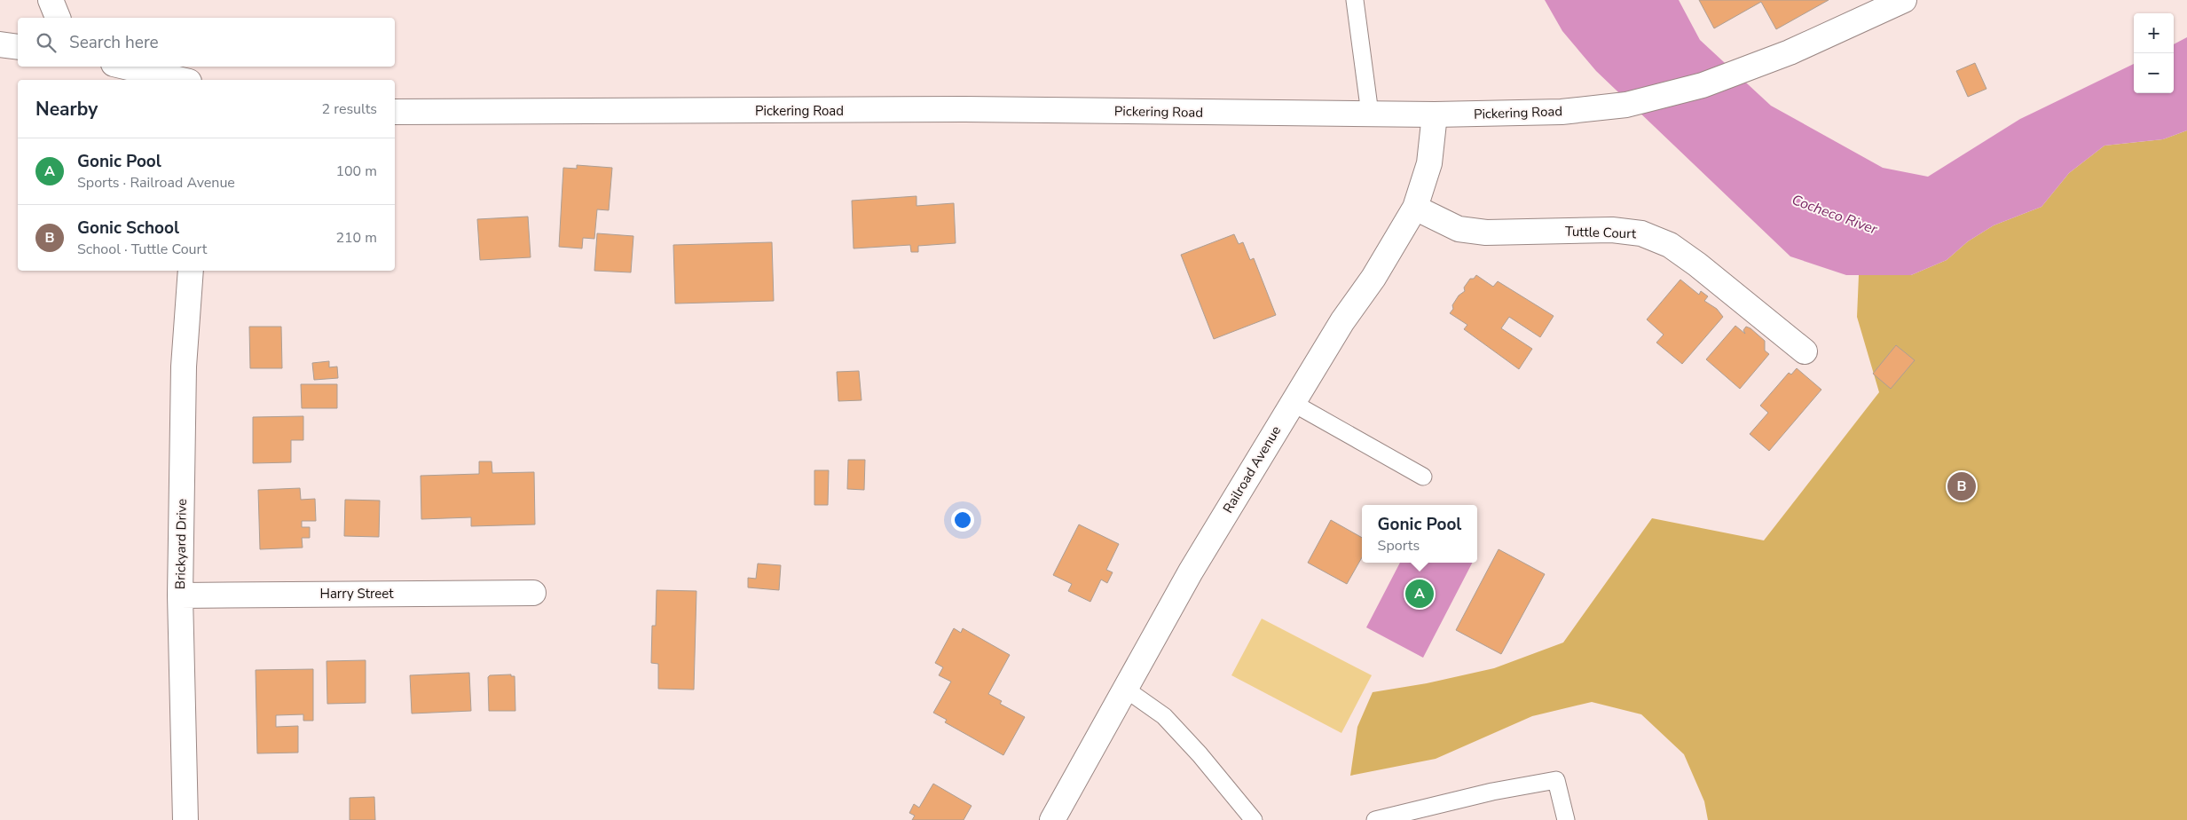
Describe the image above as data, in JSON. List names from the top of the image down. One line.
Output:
{"streets":{"street":["Pickering Road","Tuttle Court","Railroad Avenue","Brickyard Drive","Harry Street"]},"crossings":[["Pickering Road","Railroad Avenue"],["Tuttle Court","Railroad Avenue"],["Brickyard Drive","Harry Street"]],"water":["Cocheco River"],"page":{"map_buttons":["+","−"],"search":"Search here","heading":["Nearby","2 results"],"list":[{"mark":"A","name":"Gonic Pool","note":"Sports · Railroad Avenue","value":"100 m"},{"mark":"B","name":"Gonic School","note":"School · Tuttle Court","value":"210 m"}],"pins":["B","A"],"popup":["Gonic Pool","Sports"]}}
